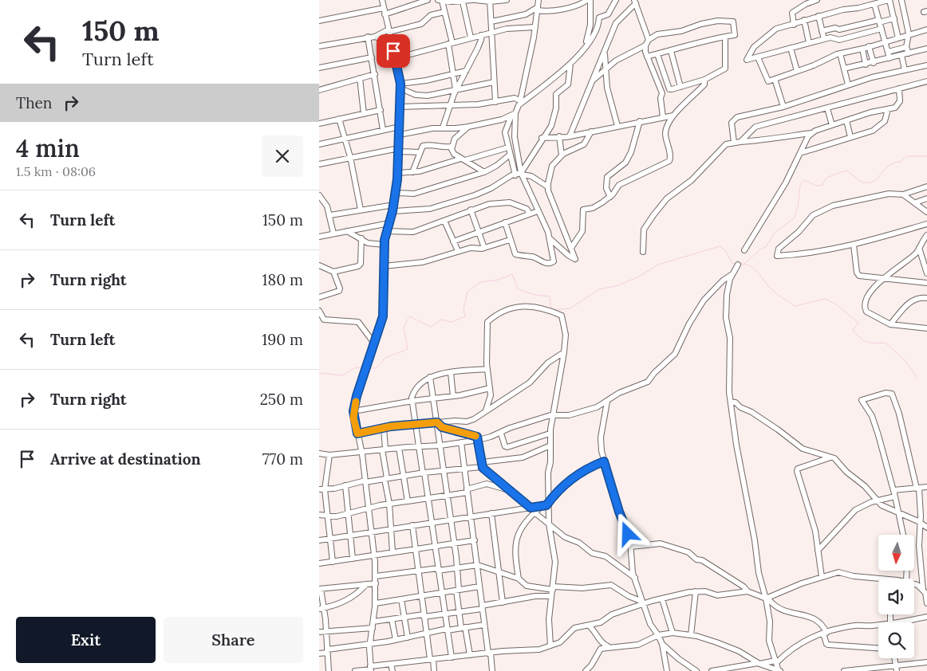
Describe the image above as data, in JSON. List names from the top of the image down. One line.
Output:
{"north":"bottom","page":{"turn":["150 m","Turn left"],"then":"Then","heading":["4 min","1.5 km · 08:06"],"list":[{"name":"Turn left","value":"150 m"},{"name":"Turn right","value":"180 m"},{"name":"Turn left","value":"190 m"},{"name":"Turn right","value":"250 m"},{"name":"Arrive at destination","value":"770 m"}],"buttons":["Exit","Share"]}}
